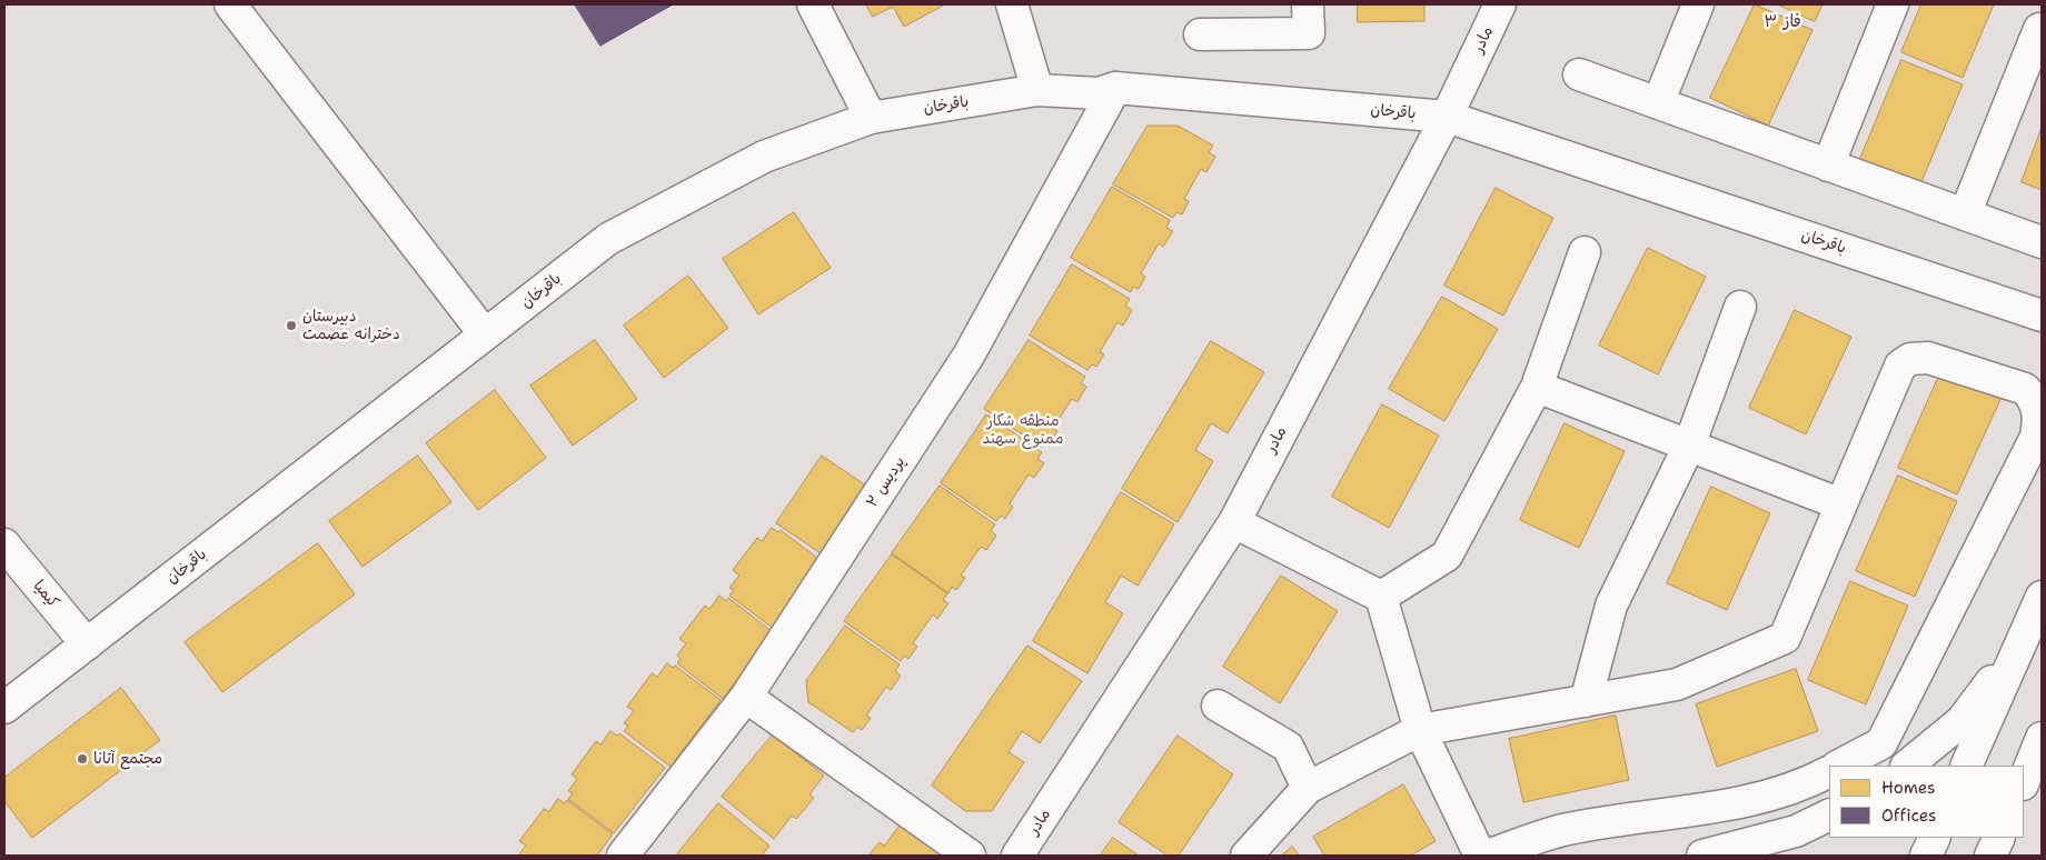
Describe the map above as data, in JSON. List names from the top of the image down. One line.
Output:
{"streets":{"street":["مادر","باقرخان","پردیس ۲","کیمیا"]},"crossings":[["مادر","باقرخان"],["باقرخان","پردیس ۲"],["باقرخان","کیمیا"]],"districts":["فاز ۳"],"parks":["منطقه شکار ممنوع سهند"],"places":["دبیرستان دخترانه عصمت","مجتمع آتانا"],"legend":["Homes","Offices"]}
